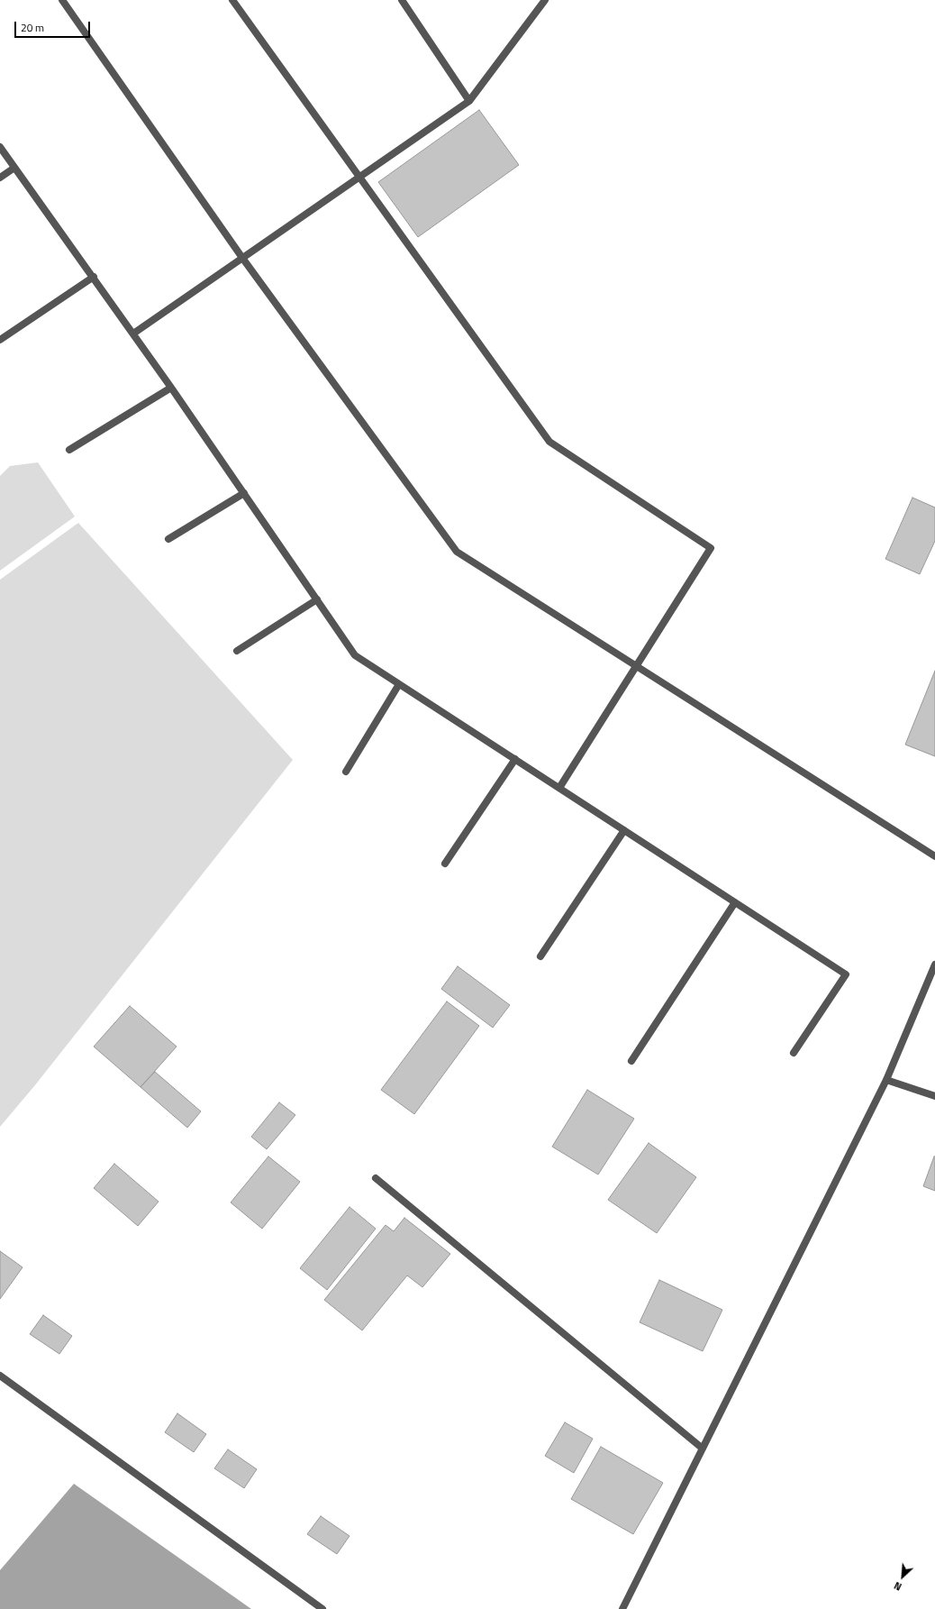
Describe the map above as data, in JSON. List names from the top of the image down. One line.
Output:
{"scale_bar":"20 m","north":"bottom left"}
